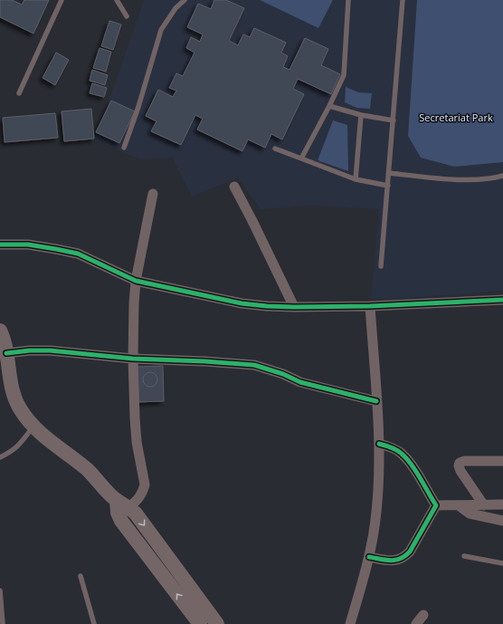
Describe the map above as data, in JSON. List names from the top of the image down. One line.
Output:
{"parks":["Secretariat Park"]}
